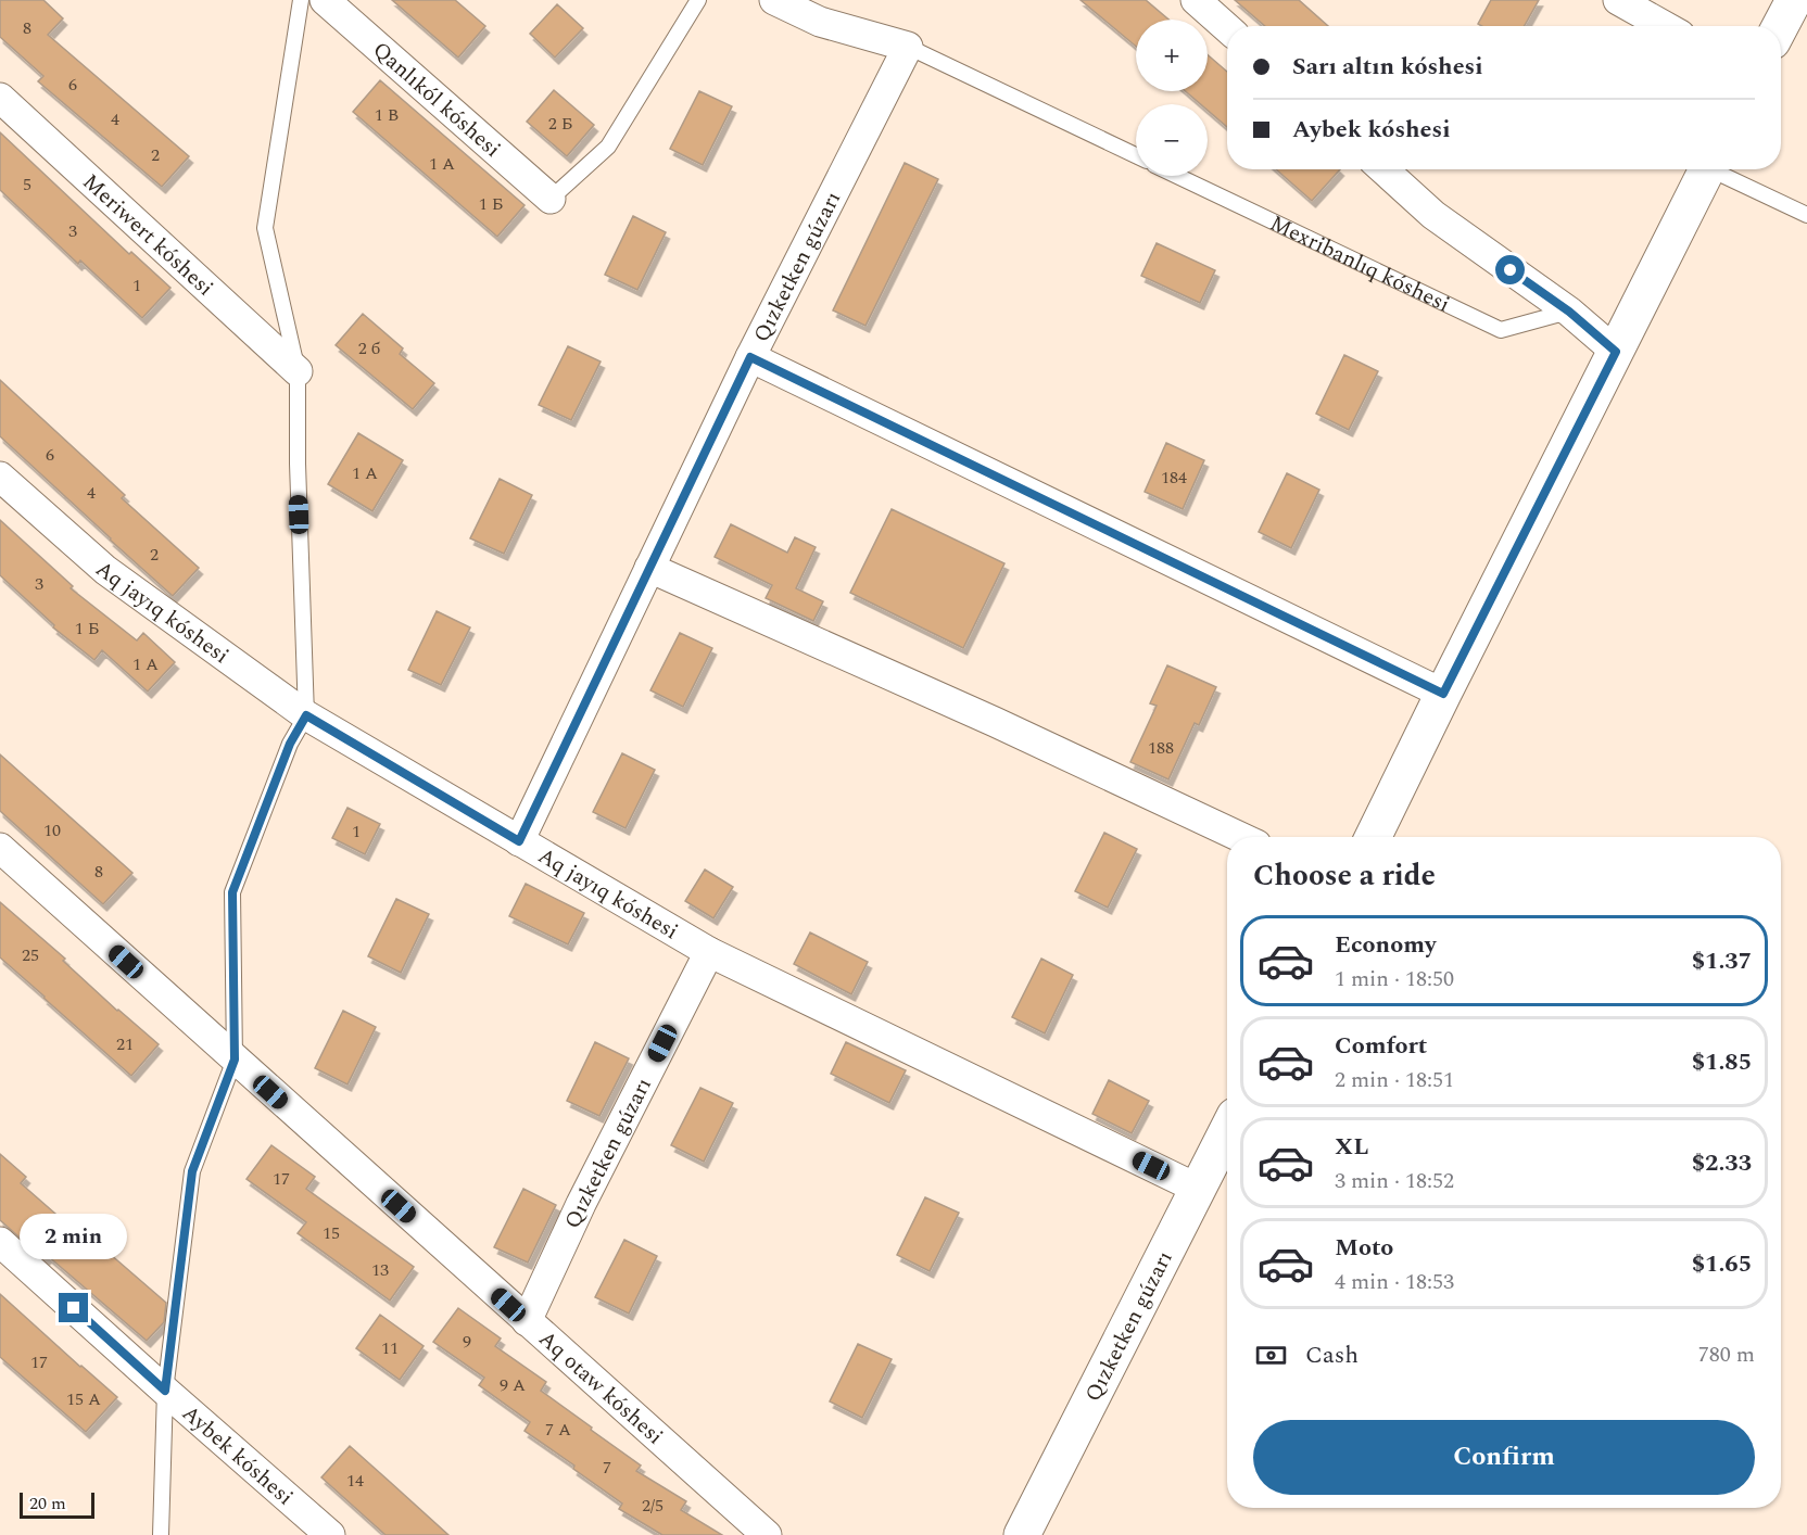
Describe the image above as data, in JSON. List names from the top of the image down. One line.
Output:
{"streets":{"street":["Qanlıkól kóshesi","Meriwert kóshesi","Qızketken gúzarı","Aq jayıq kóshesi","Aq otaw kóshesi","Aybek kóshesi"],"lane":["Mexribanlıq kóshesi"]},"crossings":[["Qızketken gúzarı","Aq jayıq kóshesi"],["Qızketken gúzarı","Aq otaw kóshesi"]],"house_numbers":["8","6","1 В","4","2 Б","2","1 А","5","1 Б","3","1","2 б","6","1 А","184","4","2","3","1 Б","1 А","188","10","1","8","25","21","17","15","13","9","11","17","9 А","15 А","7 А","7","14","2/5"],"scale_bar":"20 m","page":{"map_buttons":["+","−"],"banner":["Sarı altın kóshesi","Aybek kóshesi"],"heading":"Choose a ride","list":[{"name":"Economy","note":"1 min · 18:50","value":"$1.37"},{"name":"Comfort","note":"2 min · 18:51","value":"$1.85"},{"name":"XL","note":"3 min · 18:52","value":"$2.33"},{"name":"Moto","note":"4 min · 18:53","value":"$1.65"}],"bubble":"2 min","pay":["Cash","780 m"],"buttons":"Confirm","scale":"20 m"}}
